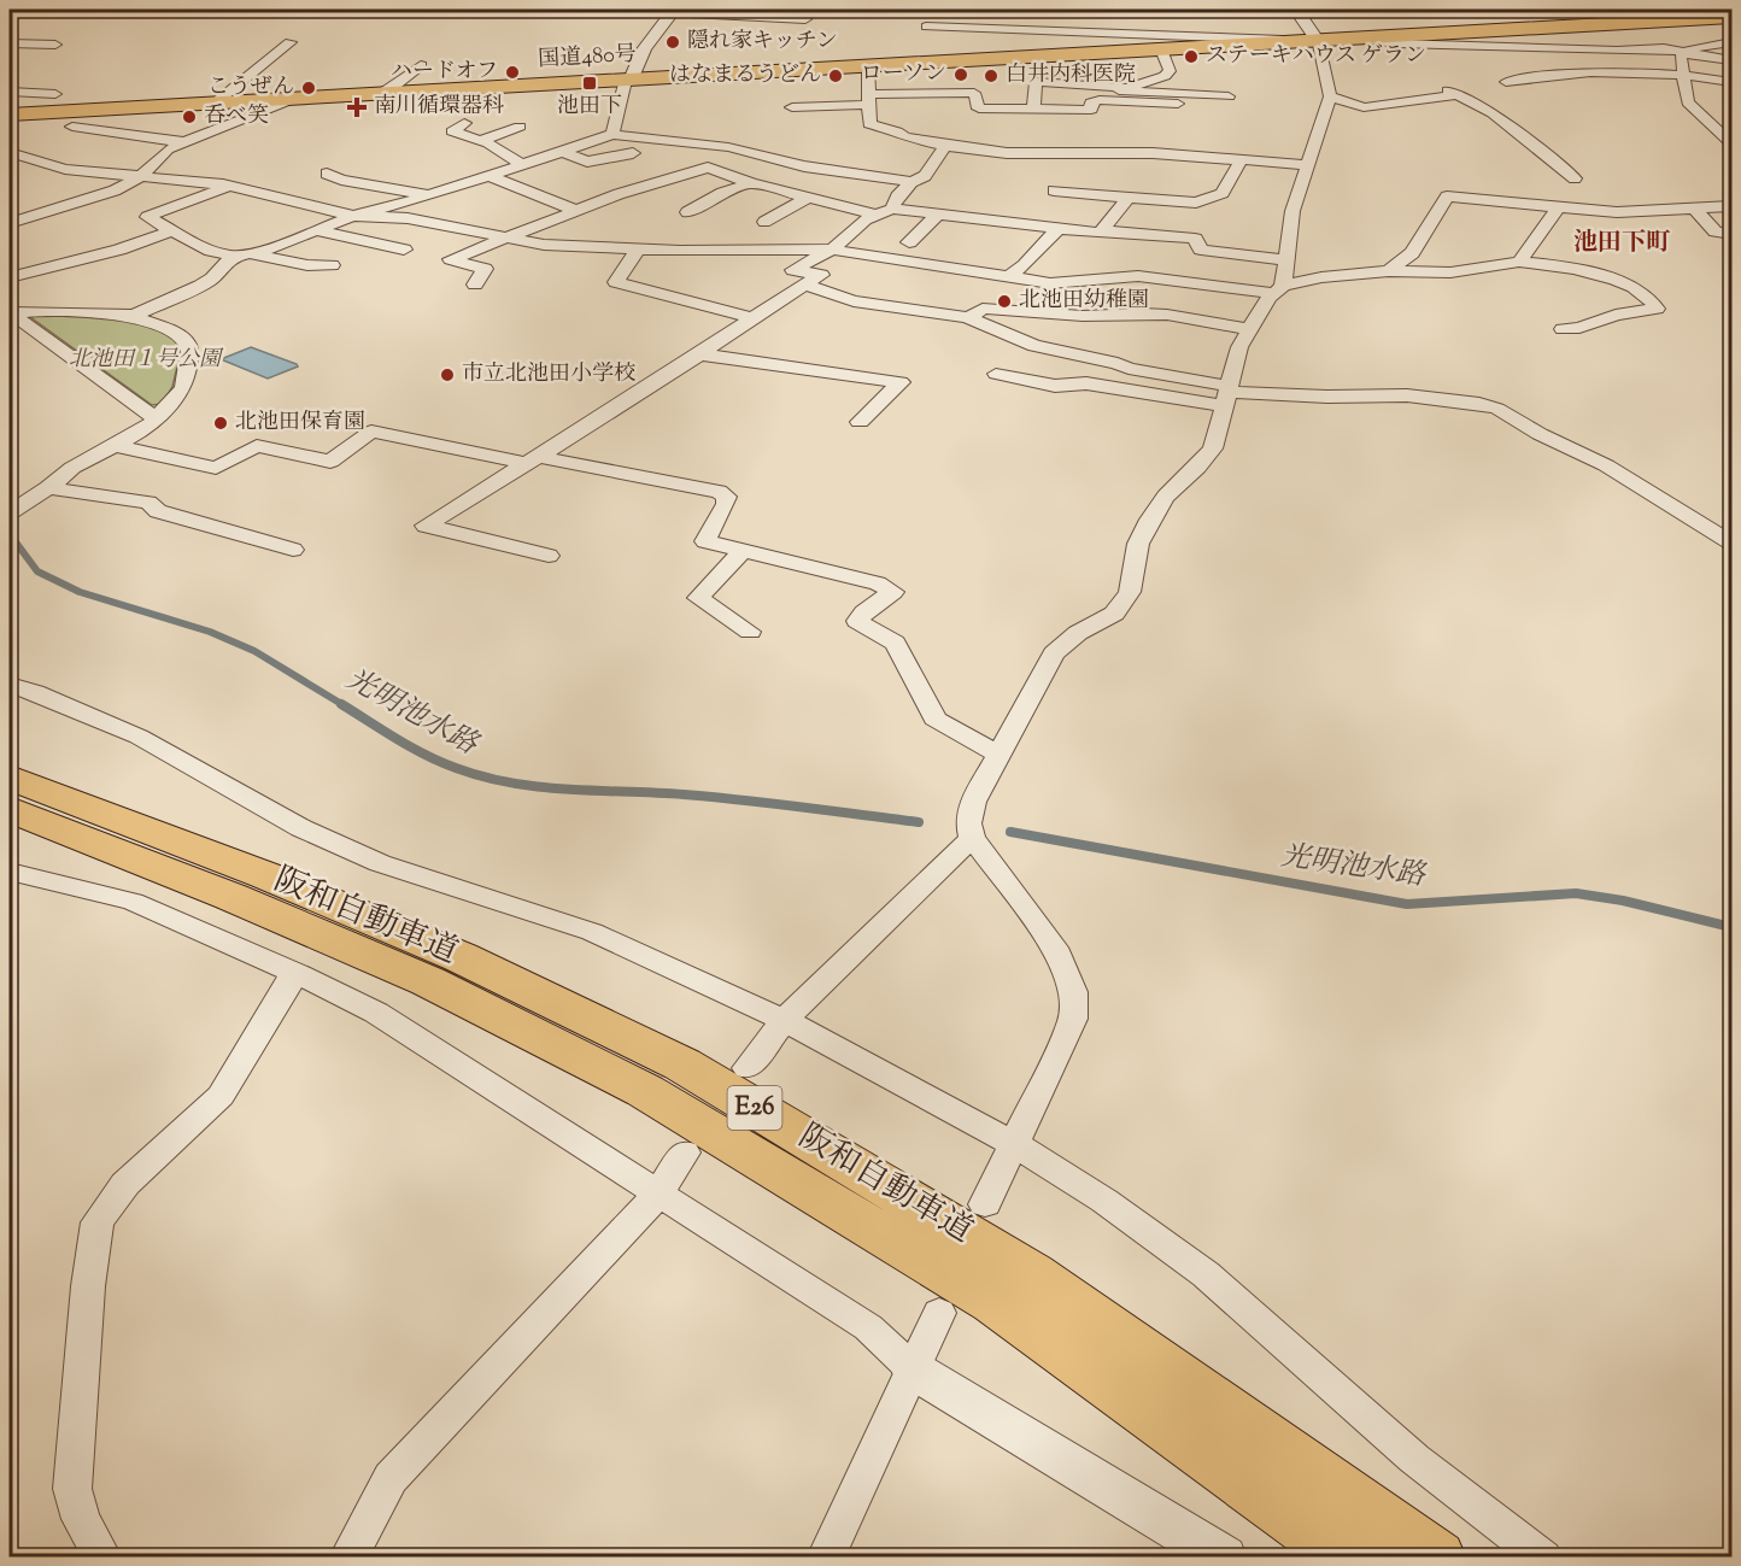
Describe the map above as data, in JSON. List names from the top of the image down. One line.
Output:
{"streets":{"highway":["国道480号","阪和自動車道","E26"]},"districts":["池田下町"],"water":["光明池水路"],"parks":["北池田１号公園"],"places":{"other":["隠れ家キッチン","ステーキハウス ゲラン","ハードオフ","ローソン","はなまるうどん","白井内科医院","こうぜん","呑べ笑","北池田幼稚園","市立北池田小学校","北池田保育園"],"transit":["池田下"],"health":["南川循環器科"]}}
